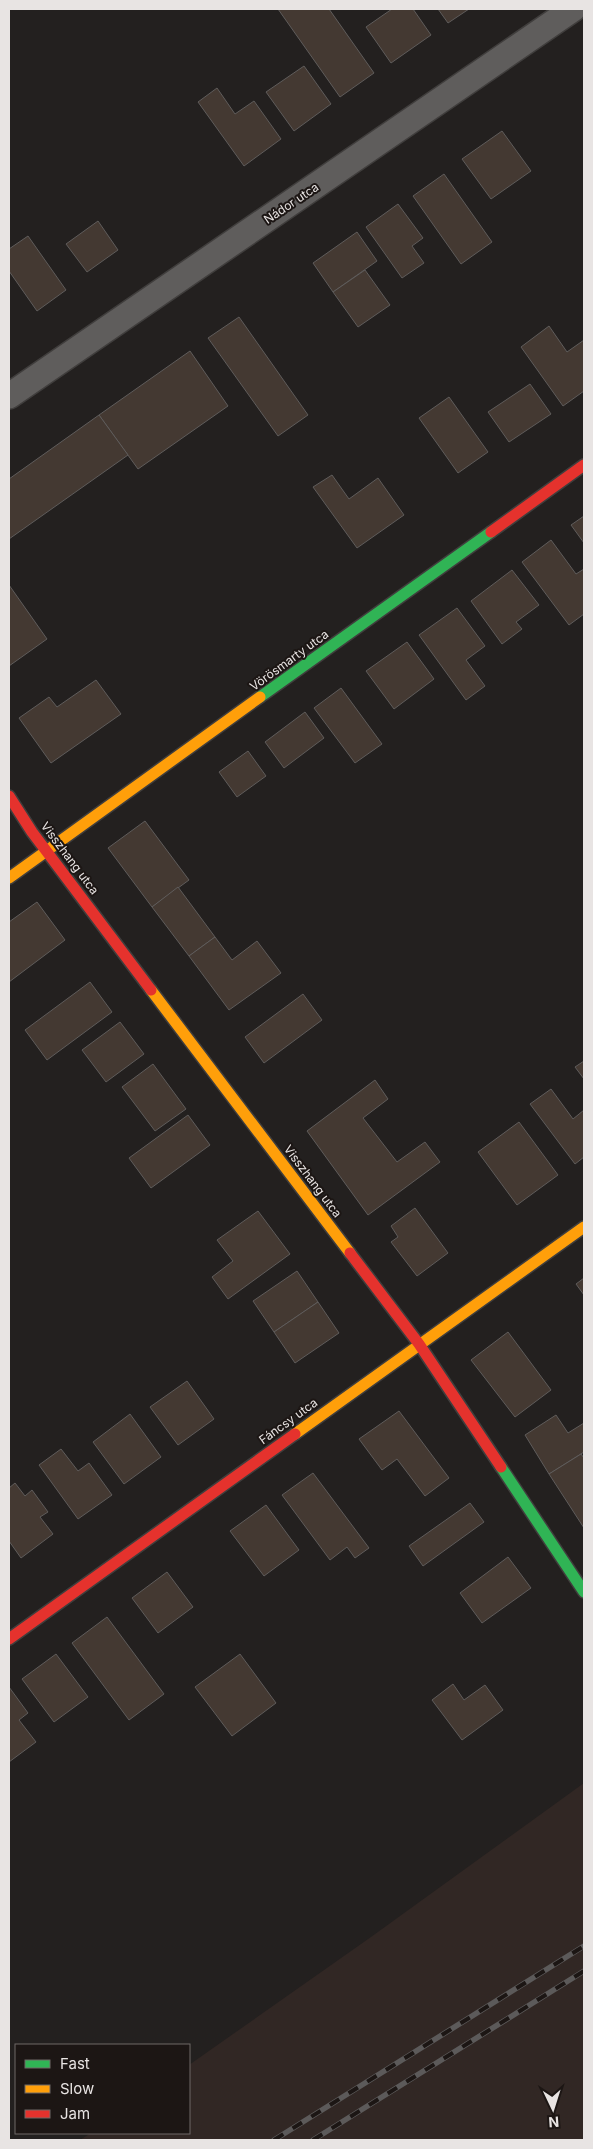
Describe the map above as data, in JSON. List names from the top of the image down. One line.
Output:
{"streets":{"street":["Nádor utca","Vörösmarty utca","Visszhang utca","Fáncsy utca"]},"crossings":[["Vörösmarty utca","Visszhang utca"],["Visszhang utca","Fáncsy utca"]],"legend":["Fast","Slow","Jam"],"north":"bottom"}
